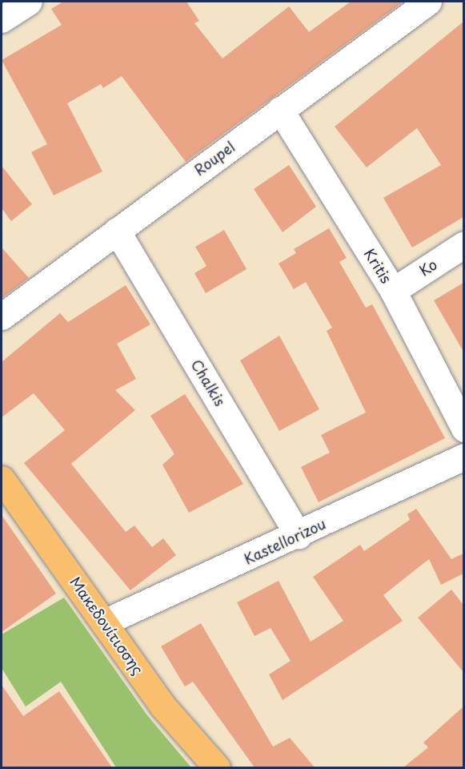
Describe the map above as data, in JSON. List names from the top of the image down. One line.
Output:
{"streets":{"main road":["Μακεδονίτισσης"],"street":["Roupel","Kritis","Ko","Chalkis","Kastellorizou"]},"crossings":[["Roupel","Kritis"],["Roupel","Chalkis"],["Kritis","Ko"],["Chalkis","Kastellorizou"],["Kastellorizou","Μακεδονίτισσης"]]}
